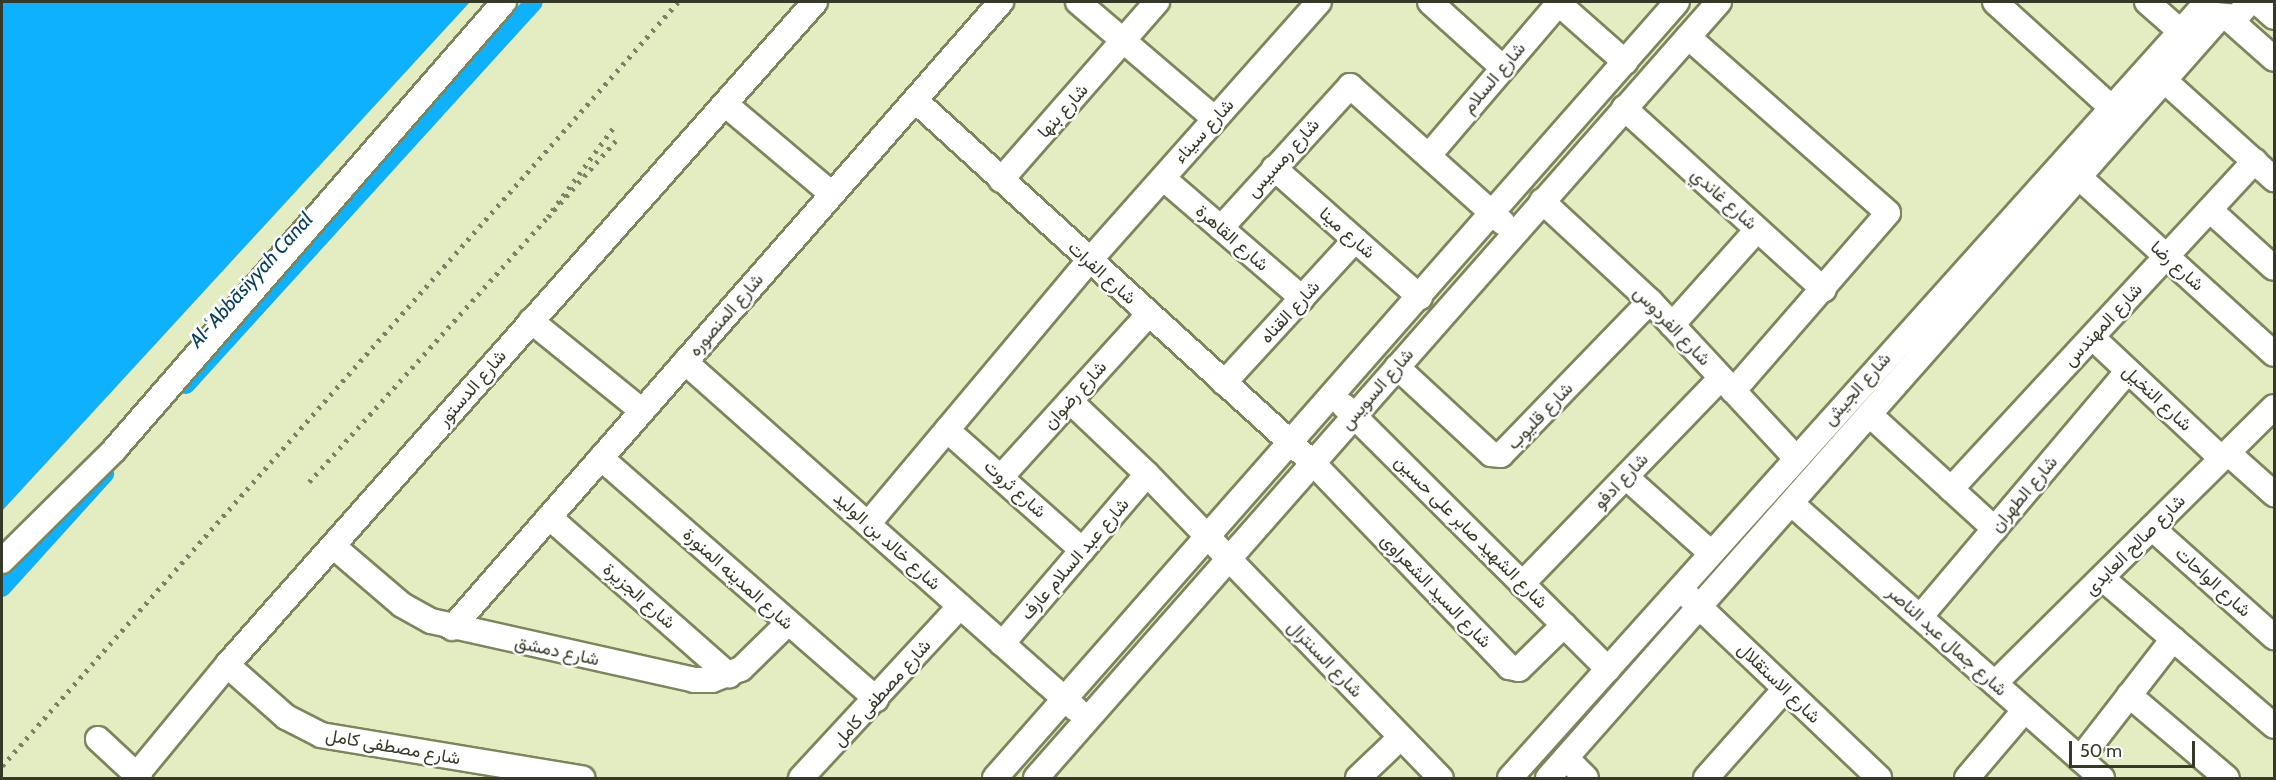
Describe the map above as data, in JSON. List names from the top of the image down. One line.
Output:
{"streets":{"street":["شارع السلام","شارع بنها","شارع سيناء","شارع رمسيس","شارع غاندي","شارع مينا","شارع القاهرة","شارع رضا","شارع الفرات","شارع القناه","شارع المنصوره","شارع المهندس","شارع الفردوس","شارع الدستور","شارع السويس","شارع الجيش","شارع رضوان","شارع النخيل","شارع قليوب","شارع ادفو","شارع ثروت","شارع الطهران","شارع الشهيد صابر على حسين","شارع خالد بن الوليد","شارع صالح العايدى","شارع عبد السلام عارف","شارع المدينه المنورة","شارع الواحات","شارع السيد الشعراوى","شارع الجزيرة","شارع جمال عبد الناصر","شارع دمشق","شارع السنترال","شارع الاستقلال","شارع مصطفى كامل"]},"crossings":[["شارع السلام","شارع رمسيس"],["شارع بنها","شارع الفرات"],["شارع سيناء","شارع القاهرة"],["شارع سيناء","شارع الفرات"],["شارع سيناء","شارع ثروت"],["شارع سيناء","شارع خالد بن الوليد"],["شارع رمسيس","شارع مينا"],["شارع رمسيس","شارع القاهرة"],["شارع غاندي","شارع السويس"],["شارع غاندي","شارع ادفو"],["شارع مينا","شارع القناه"],["شارع مينا","شارع السويس"],["شارع القاهرة","شارع القناه"],["شارع رضا","شارع المهندس"],["شارع رضا","شارع الجيش"],["شارع الفرات","شارع القناه"],["شارع الفرات","شارع المنصوره"],["شارع الفرات","شارع السويس"],["شارع الفرات","شارع رضوان"],["شارع الفرات","شارع السيد الشعراوى"],["شارع المنصوره","شارع خالد بن الوليد"],["شارع المنصوره","شارع المدينه المنورة"],["شارع المنصوره","شارع الجزيرة"],["شارع المنصوره","شارع دمشق"],["شارع المهندس","شارع النخيل"],["شارع الفردوس","شارع السويس"],["شارع الفردوس","شارع الجيش"],["شارع الفردوس","شارع قليوب"],["شارع الفردوس","شارع ادفو"],["شارع الدستور","شارع دمشق"],["شارع الدستور","شارع مصطفى كامل"],["شارع السويس","شارع قليوب"],["شارع السويس","شارع ادفو"],["شارع السويس","شارع الشهيد صابر على حسين"],["شارع السويس","شارع خالد بن الوليد"],["شارع السويس","شارع السيد الشعراوى"],["شارع السويس","شارع السنترال"],["شارع الجيش","شارع الشهيد صابر على حسين"],["شارع الجيش","شارع جمال عبد الناصر"],["شارع الجيش","شارع الاستقلال"],["شارع رضوان","شارع ثروت"],["شارع رضوان","شارع السنترال"],["شارع النخيل","شارع الطهران"],["شارع النخيل","شارع صالح العايدى"],["شارع ادفو","شارع الشهيد صابر على حسين"],["شارع ثروت","شارع عبد السلام عارف"],["شارع الطهران","شارع جمال عبد الناصر"],["شارع الشهيد صابر على حسين","شارع السيد الشعراوى"],["شارع خالد بن الوليد","شارع عبد السلام عارف"],["شارع خالد بن الوليد","شارع مصطفى كامل"],["شارع صالح العايدى","شارع الواحات"],["شارع صالح العايدى","شارع جمال عبد الناصر"],["شارع عبد السلام عارف","شارع السنترال"],["شارع المدينه المنورة","شارع مصطفى كامل"],["شارع الجزيرة","شارع دمشق"]],"water":["Al-ʿAbbāsiyyah Canal"],"scale_bar":"50 m"}
